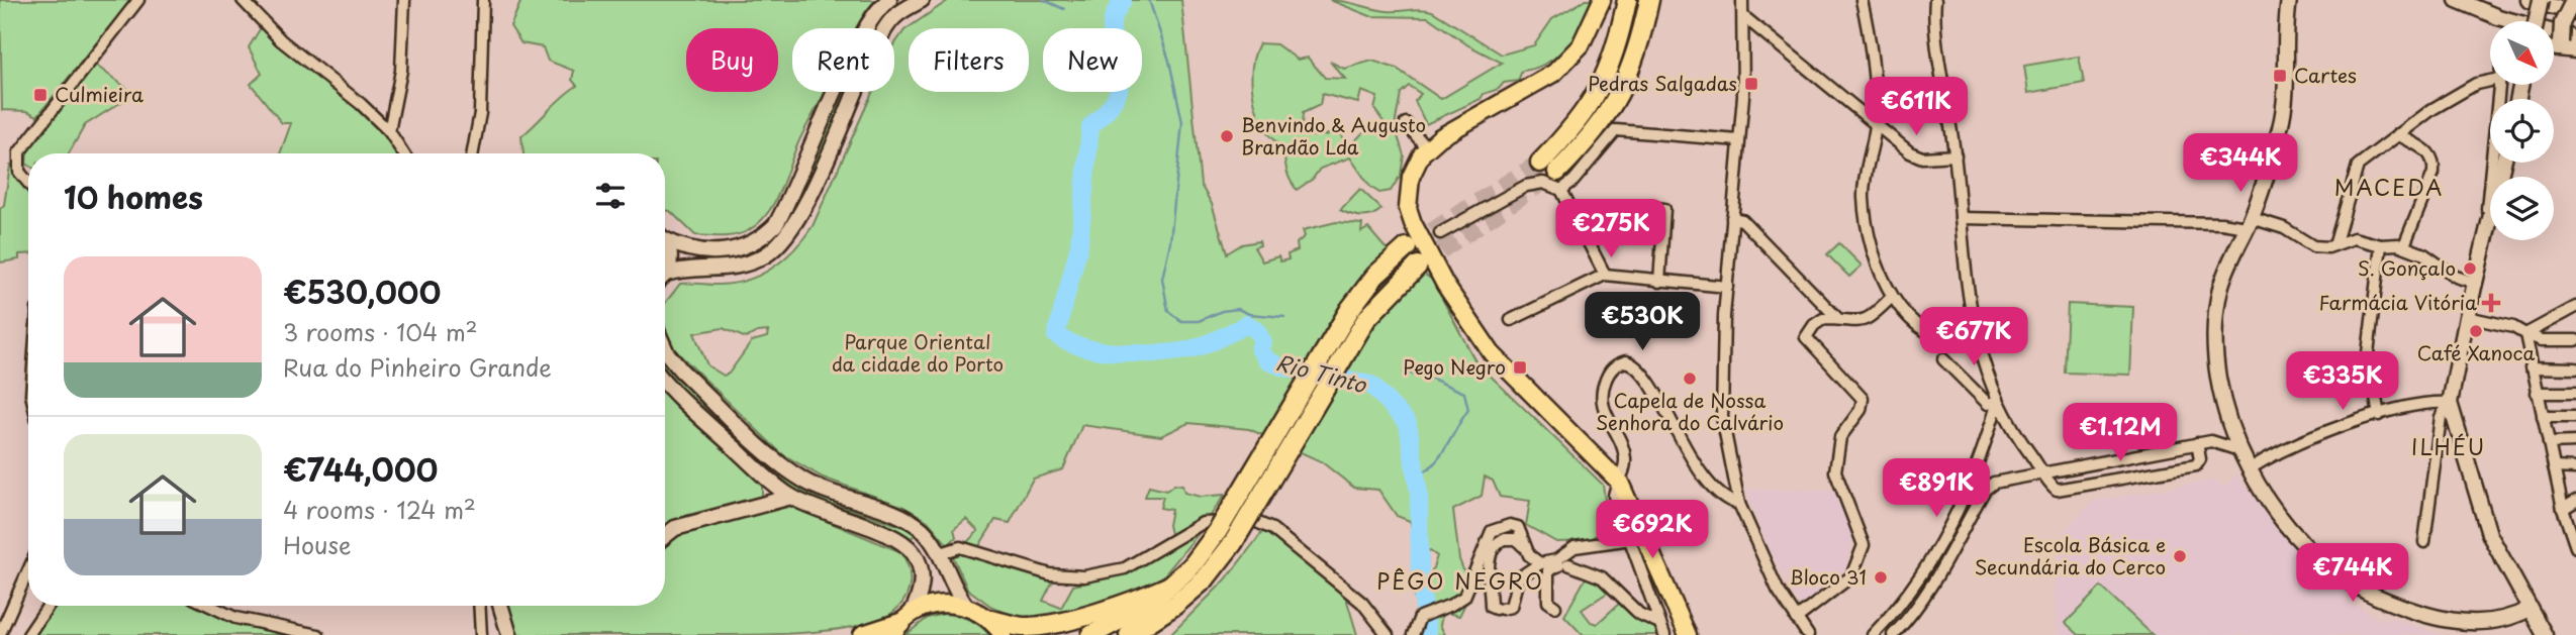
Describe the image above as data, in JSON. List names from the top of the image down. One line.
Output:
{"districts":["MACEDA","ILHÉU","PÊGO NEGRO"],"water":["Rio Tinto"],"parks":["Parque Oriental da cidade do Porto"],"places":{"transit":["Cartes","Pedras Salgadas","Culmieira","Pego Negro"],"other":["Benvindo & Augusto Brandão Lda","S. Gonçalo","Café Xanoca","Capela de Nossa Senhora do Calvário","Escola Básica e Secundária do Cerco","Bloco 31"],"health":["Farmácia Vitória"]},"north":"bottom right","page":{"chip":["Buy","Rent","Filters","New"],"price":["€611K","€344K","€275K","€530K","€677K","€335K","€1.12M","€891K","€692K","€744K"],"heading":"10 homes","list":[{"name":"€530,000","note":"3 rooms · 104 m² · Rua do Pinheiro Grande"},{"name":"€744,000","note":"4 rooms · 124 m² · House"}]}}
